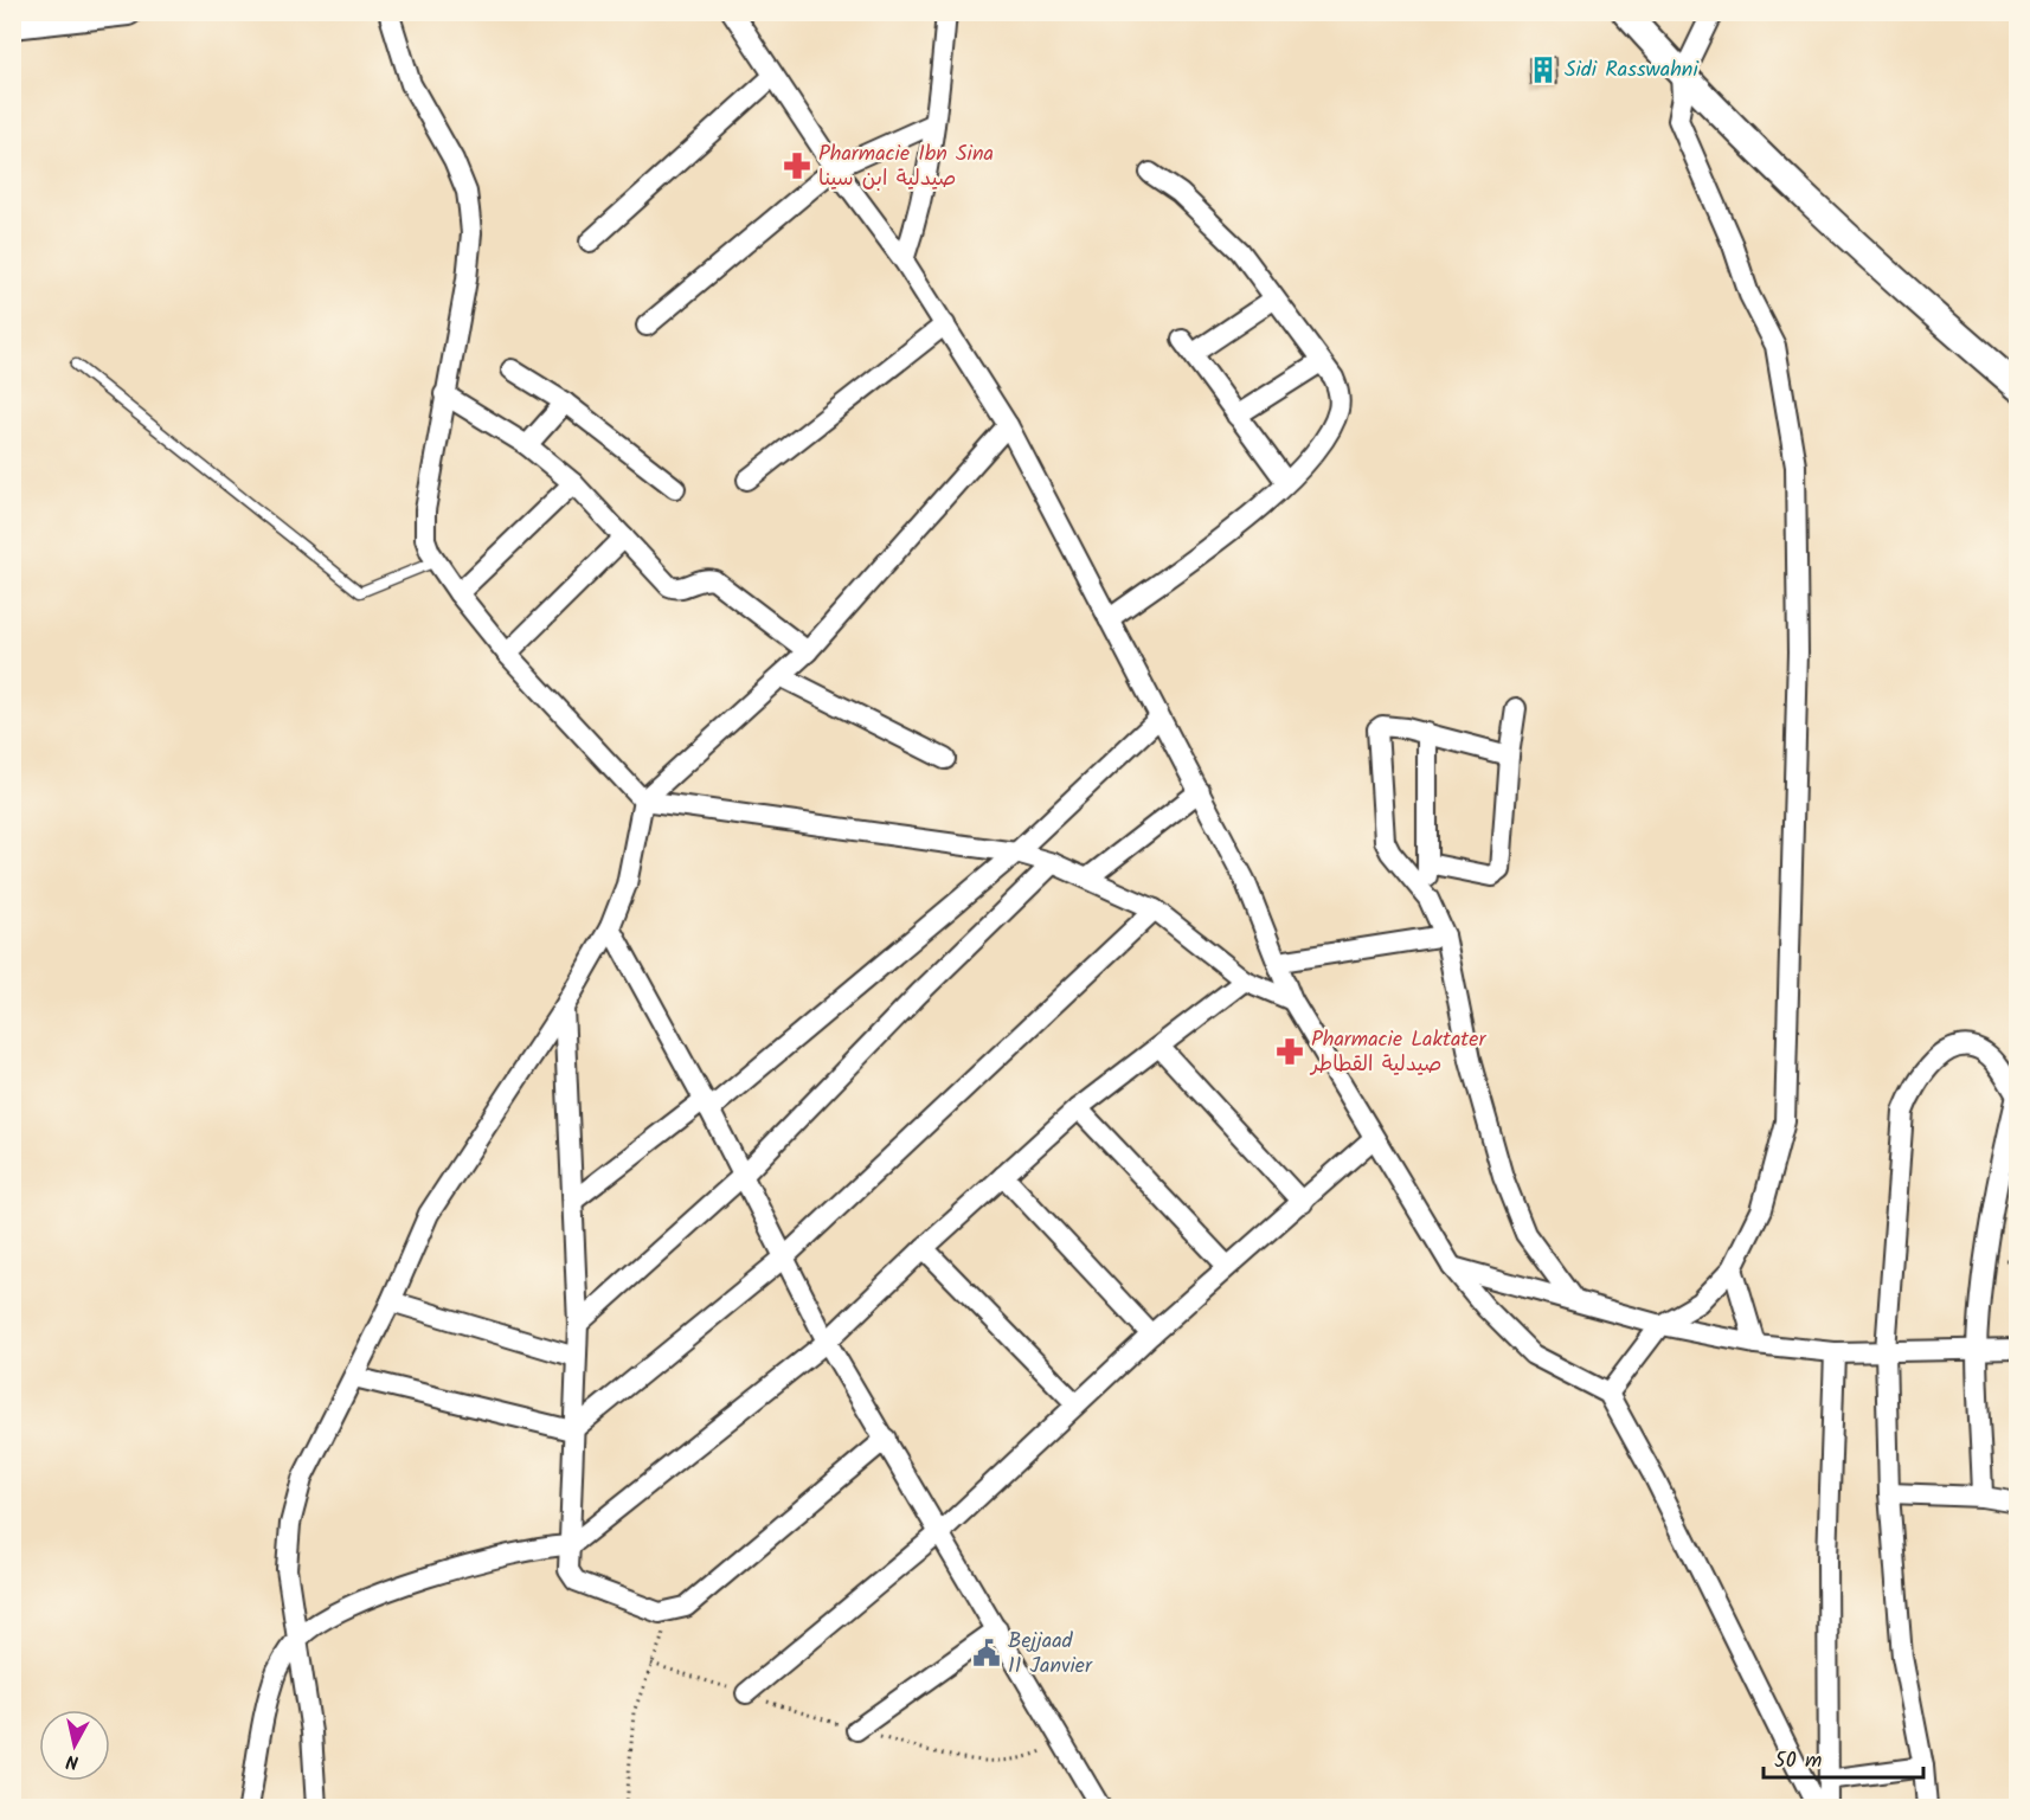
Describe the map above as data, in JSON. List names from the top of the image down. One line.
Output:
{"places":{"building":["Sidi Rasswahni"],"pharmacy":["Pharmacie Ibn Sina صيدلية ابن سينا","Pharmacie Laktater صيدلية القطاطر"],"public building":["Bejjaad 11 Janvier"]},"scale_bar":"50 m","north":"bottom"}
